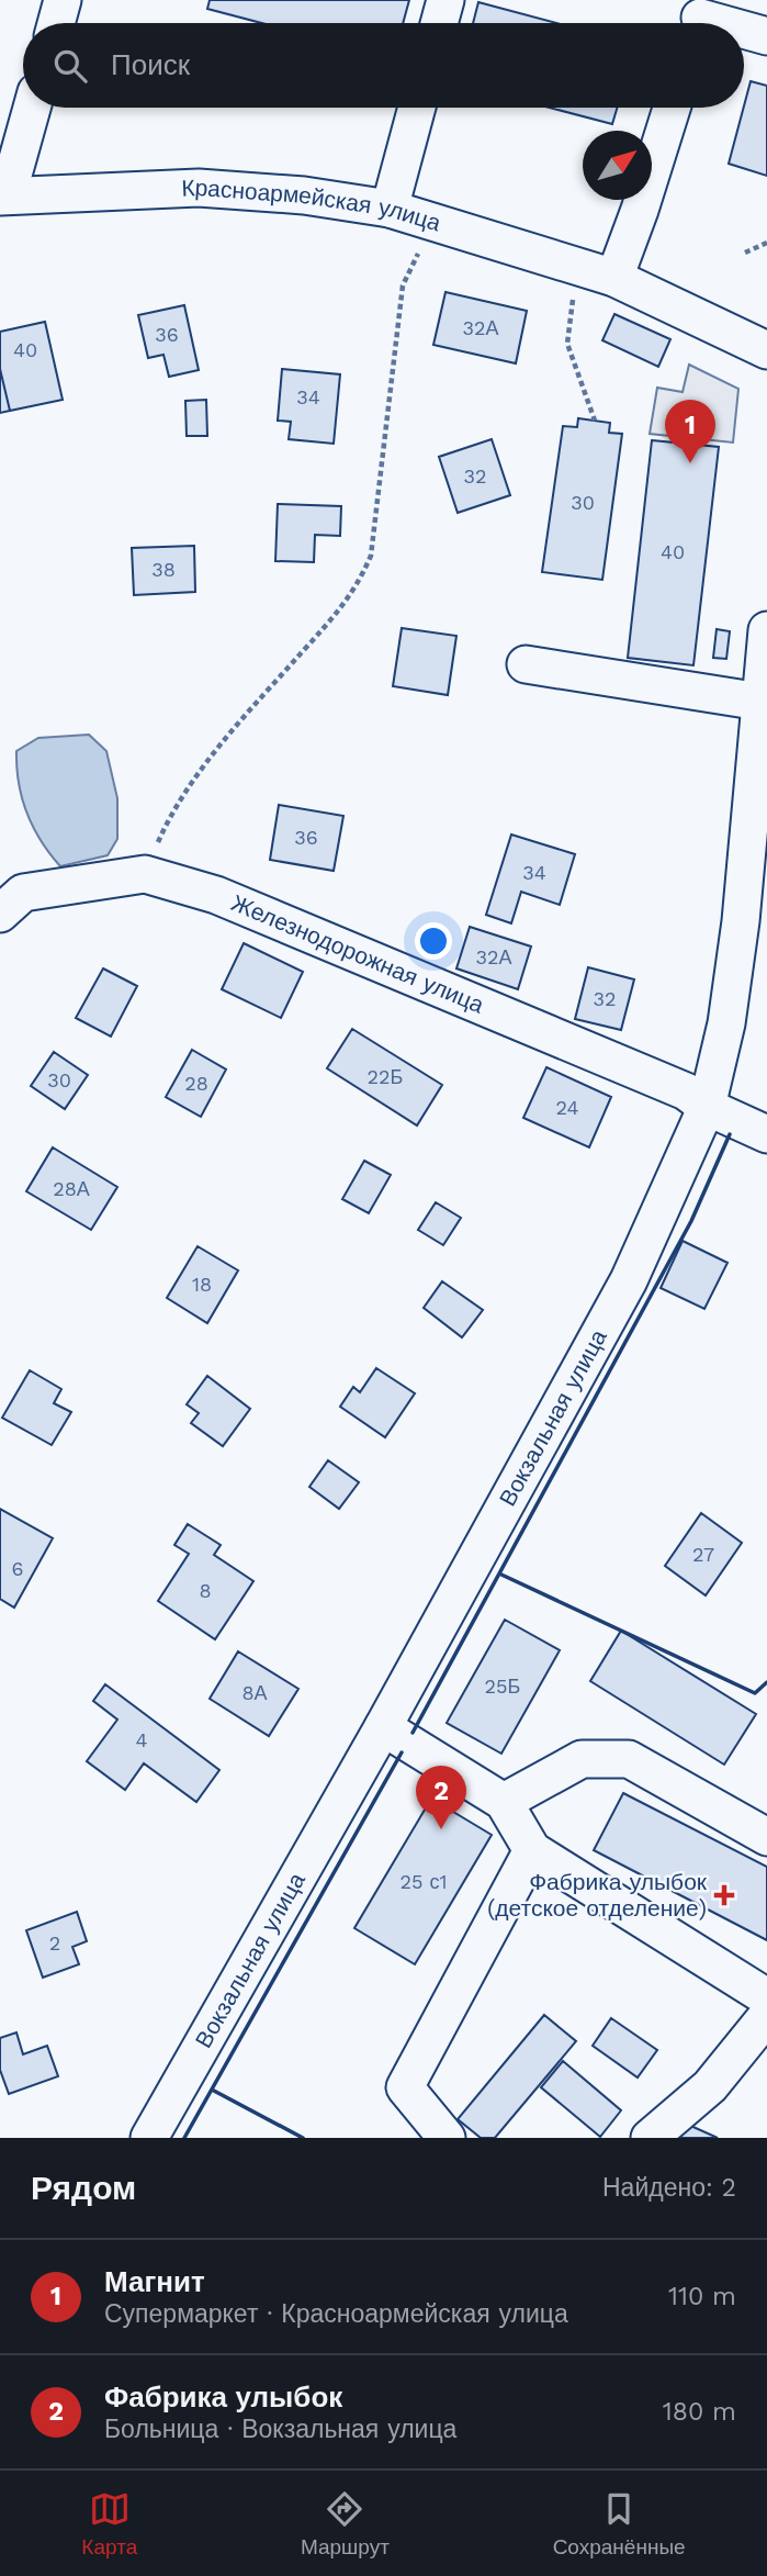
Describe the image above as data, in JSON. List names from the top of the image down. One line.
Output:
{"streets":{"street":["Красноармейская улица","Железнодорожная улица","Вокзальная улица"]},"crossings":[["Железнодорожная улица","Вокзальная улица"]],"places":{"health":["Фабрика улыбок (детское отделение)"]},"house_numbers":["32А","36","40","34","32","30","40","38","36","34","32А","32","22Б","30","28","24","28А","18","27","6","8","25Б","8А","4","25 с1","2"],"north":"top right","page":{"search":"Поиск","pins":["1","2"],"heading":["Рядом","Найдено: 2"],"list":[{"mark":"1","name":"Магнит","note":"Супермаркет · Красноармейская улица","value":"110 m"},{"mark":"2","name":"Фабрика улыбок","note":"Больница · Вокзальная улица","value":"180 m"}],"nav":["Карта","Маршрут","Сохранённые"]}}
